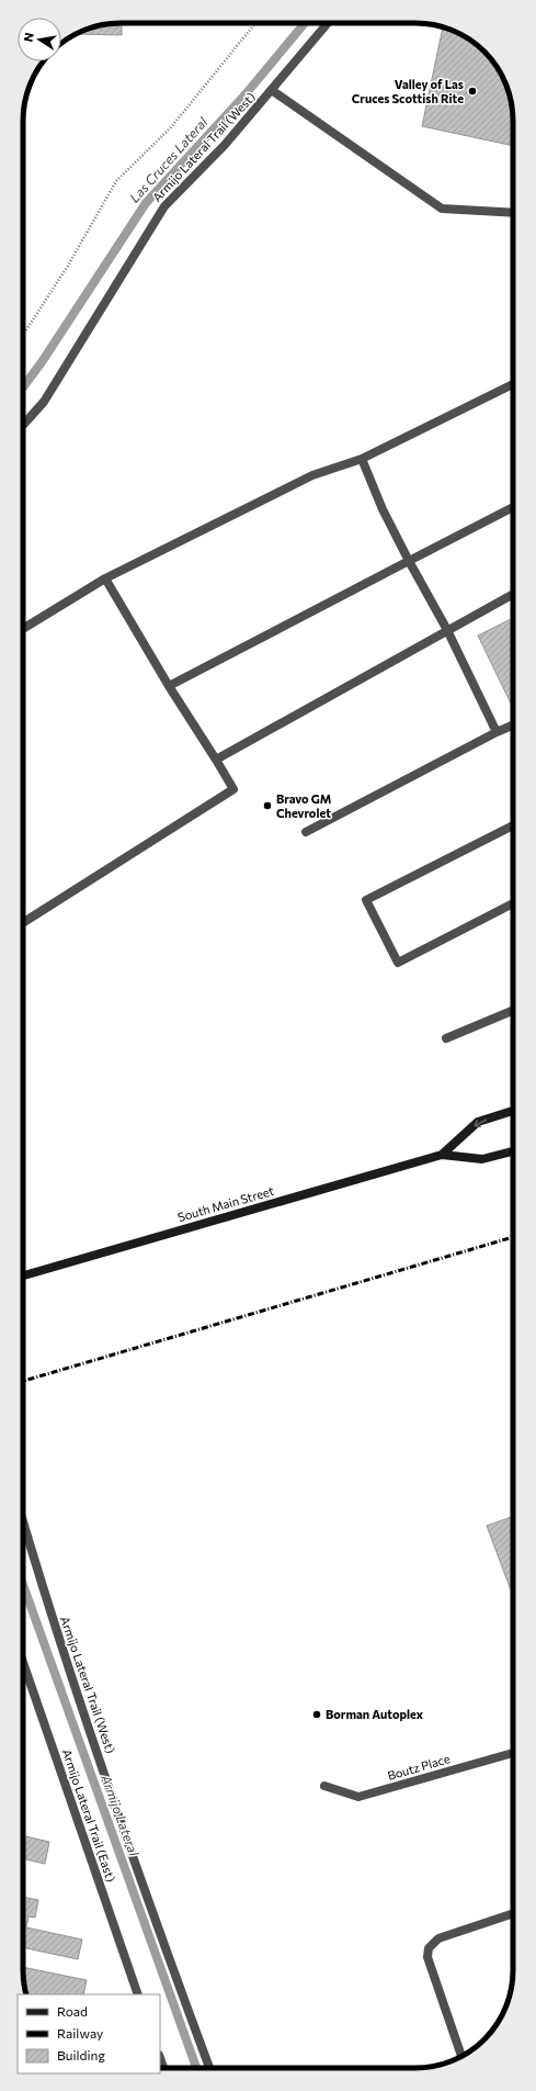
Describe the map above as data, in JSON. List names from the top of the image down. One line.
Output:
{"streets":{"main road":["South Main Street"],"street":["Armijo Lateral Trail (West)","Boutz Place","Armijo Lateral Trail (East)"]},"water":["Las Cruces Lateral","Armijo Lateral"],"places":["Valley of Las Cruces Scottish Rite","Bravo GM Chevrolet","Borman Autoplex"],"legend":["Road","Railway","Building"],"north":"left"}
